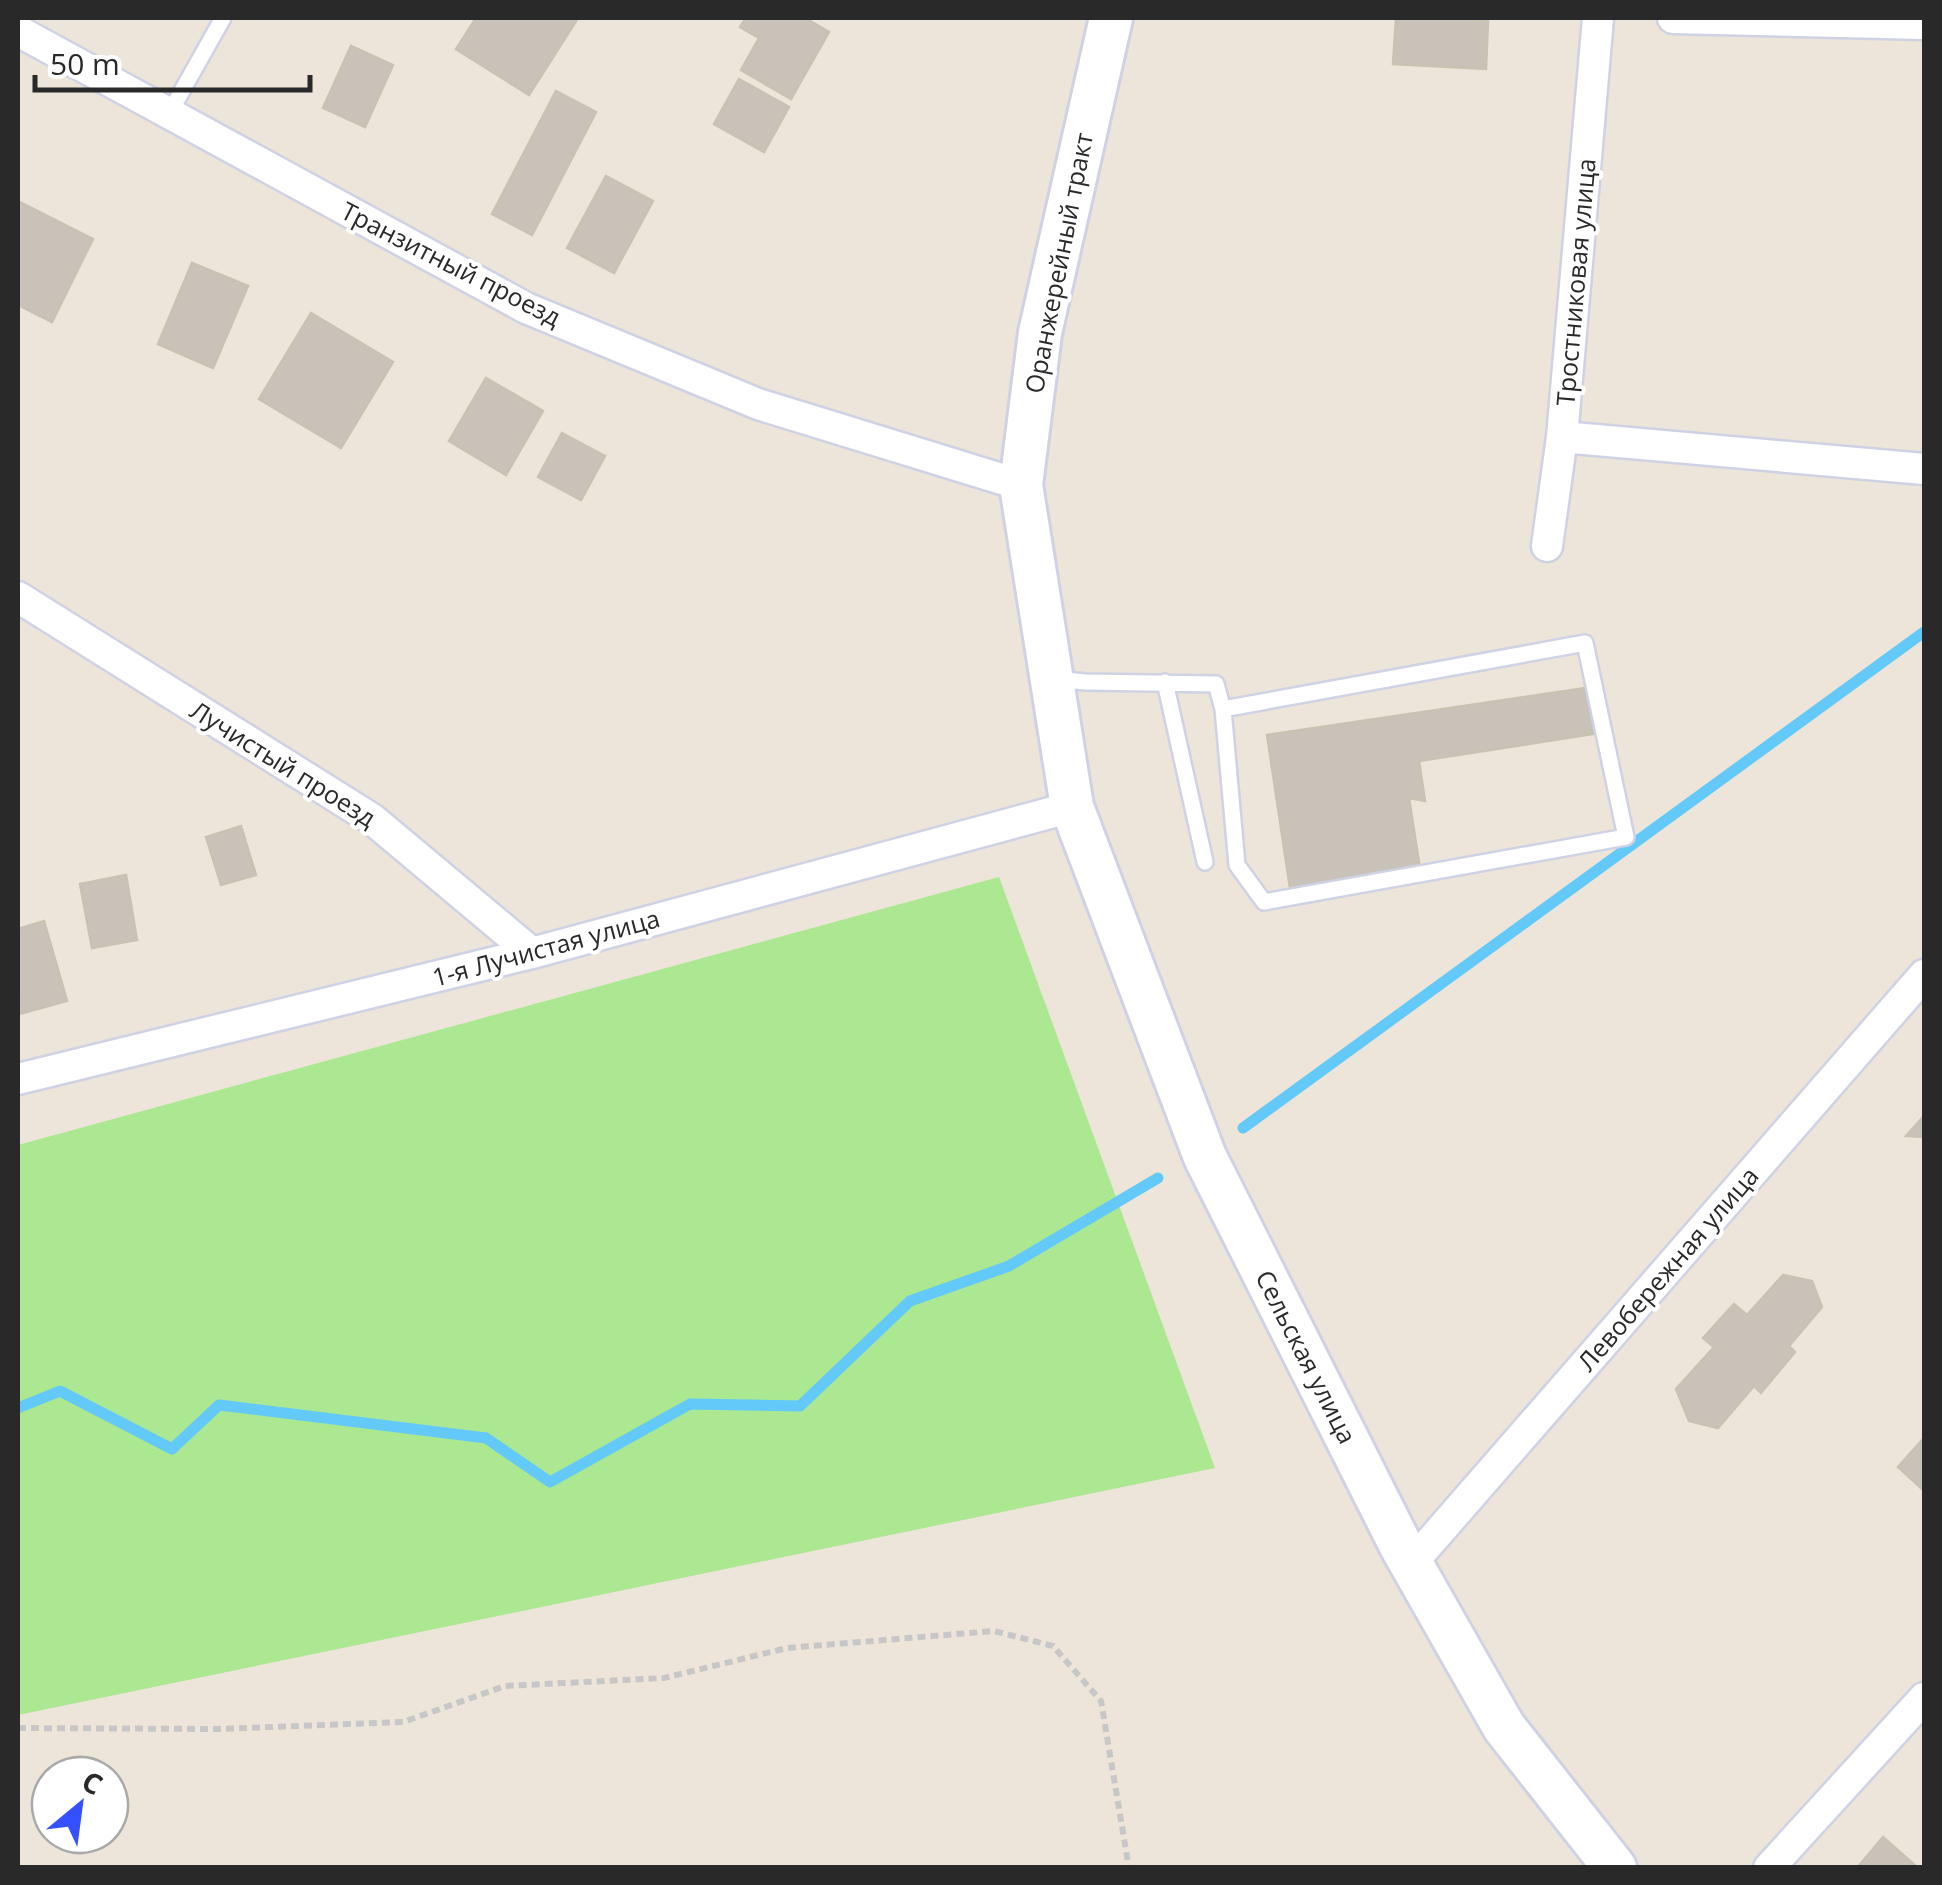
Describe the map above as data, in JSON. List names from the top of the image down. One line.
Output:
{"streets":{"street":["Оранжерейный тракт","Транзитный проезд","Тростниковая улица","Лучистый проезд","1-я Лучистая улица","Левобережная улица","Сельская улица"]},"crossings":[["Оранжерейный тракт","Транзитный проезд"],["Оранжерейный тракт","1-я Лучистая улица"],["Оранжерейный тракт","Сельская улица"],["Лучистый проезд","1-я Лучистая улица"],["1-я Лучистая улица","Сельская улица"],["Левобережная улица","Сельская улица"]],"scale_bar":"50 m","north":"top right"}
